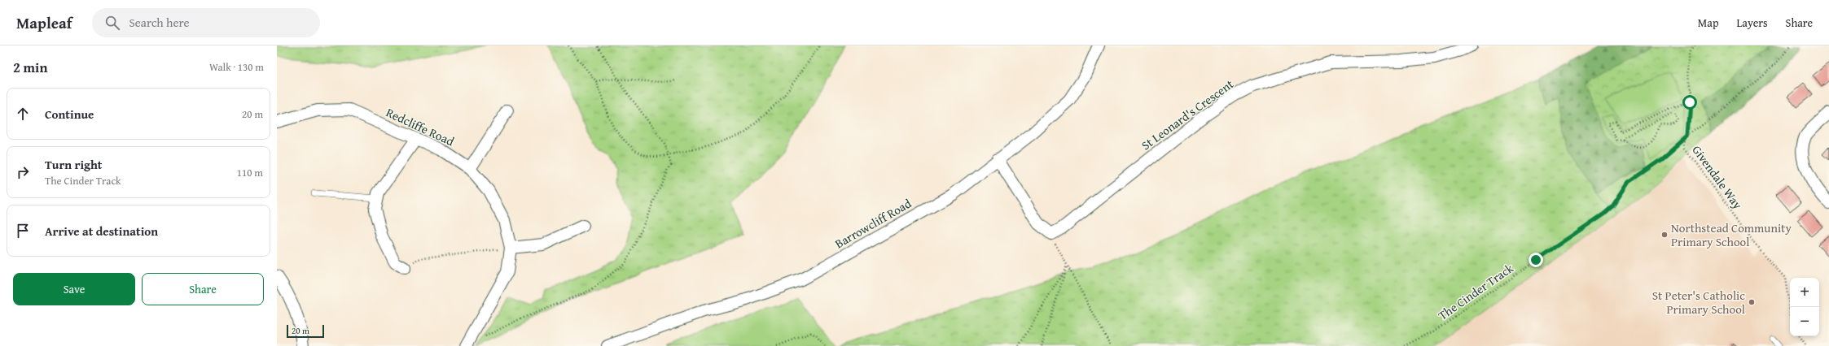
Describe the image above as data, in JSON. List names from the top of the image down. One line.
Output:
{"streets":{"street":["St Leonard's Crescent","Redcliffe Road","Barrowcliff Road"],"path":["Givendale Way","The Cinder Track"]},"crossings":[["Givendale Way","The Cinder Track"]],"places":["Northstead Community Primary School","St Peter's Catholic Primary School"],"scale_bar":"20 m","page":{"header":"Mapleaf","search":"Search here","nav":["Map","Layers","Share"],"heading":["2 min","Walk · 130 m"],"list":[["Continue","20 m"],["Turn right","The Cinder Track","110 m"],"Arrive at destination"],"buttons":["Save","Share"],"map_buttons":["+","−"],"scale":"20 m"}}
